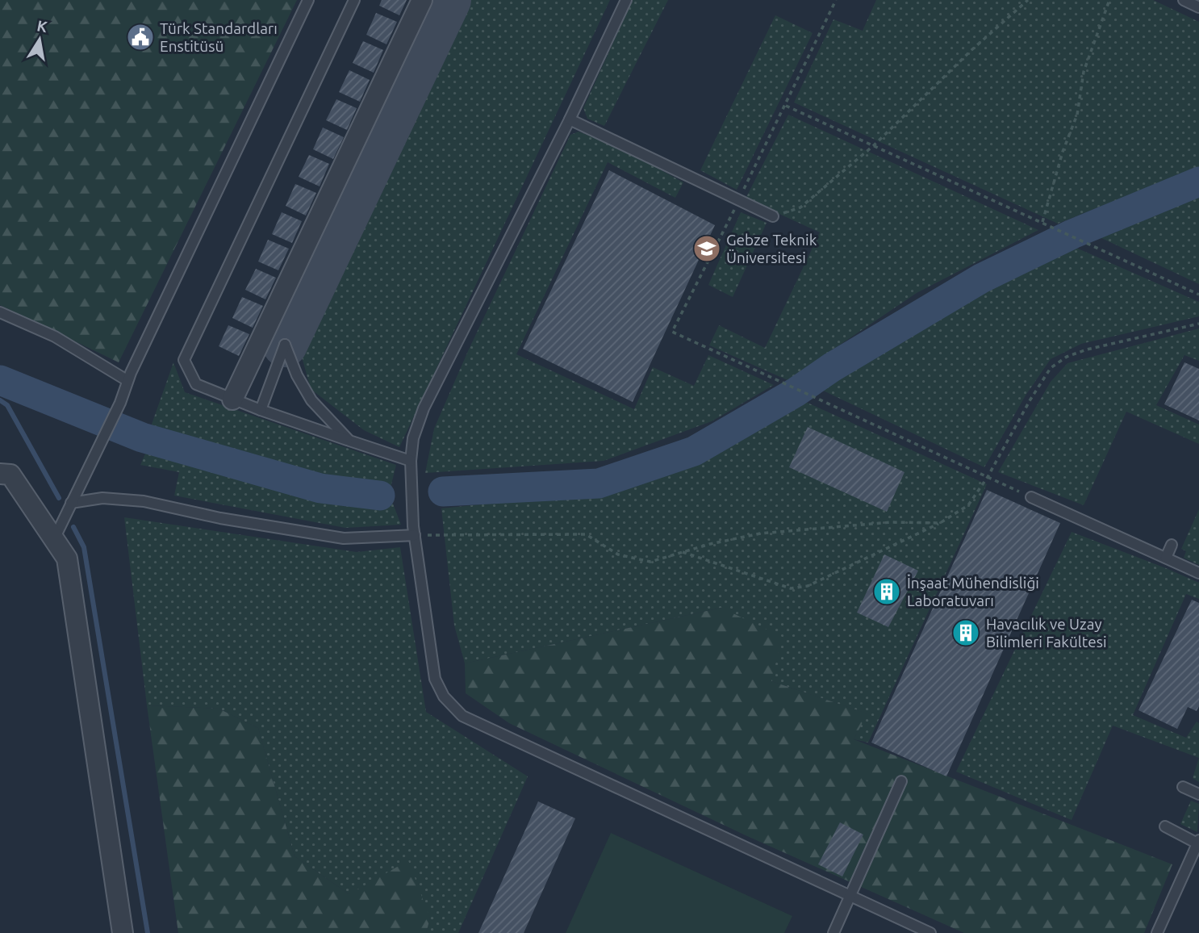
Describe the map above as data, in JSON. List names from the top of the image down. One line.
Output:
{"places":{"public building":["Türk Standardları Enstitüsü"],"school or university":["Gebze Teknik Üniversitesi"],"building":["İnşaat Mühendisliği Laboratuvarı","Havacılık ve Uzay Bilimleri Fakültesi"]},"north":"top"}
